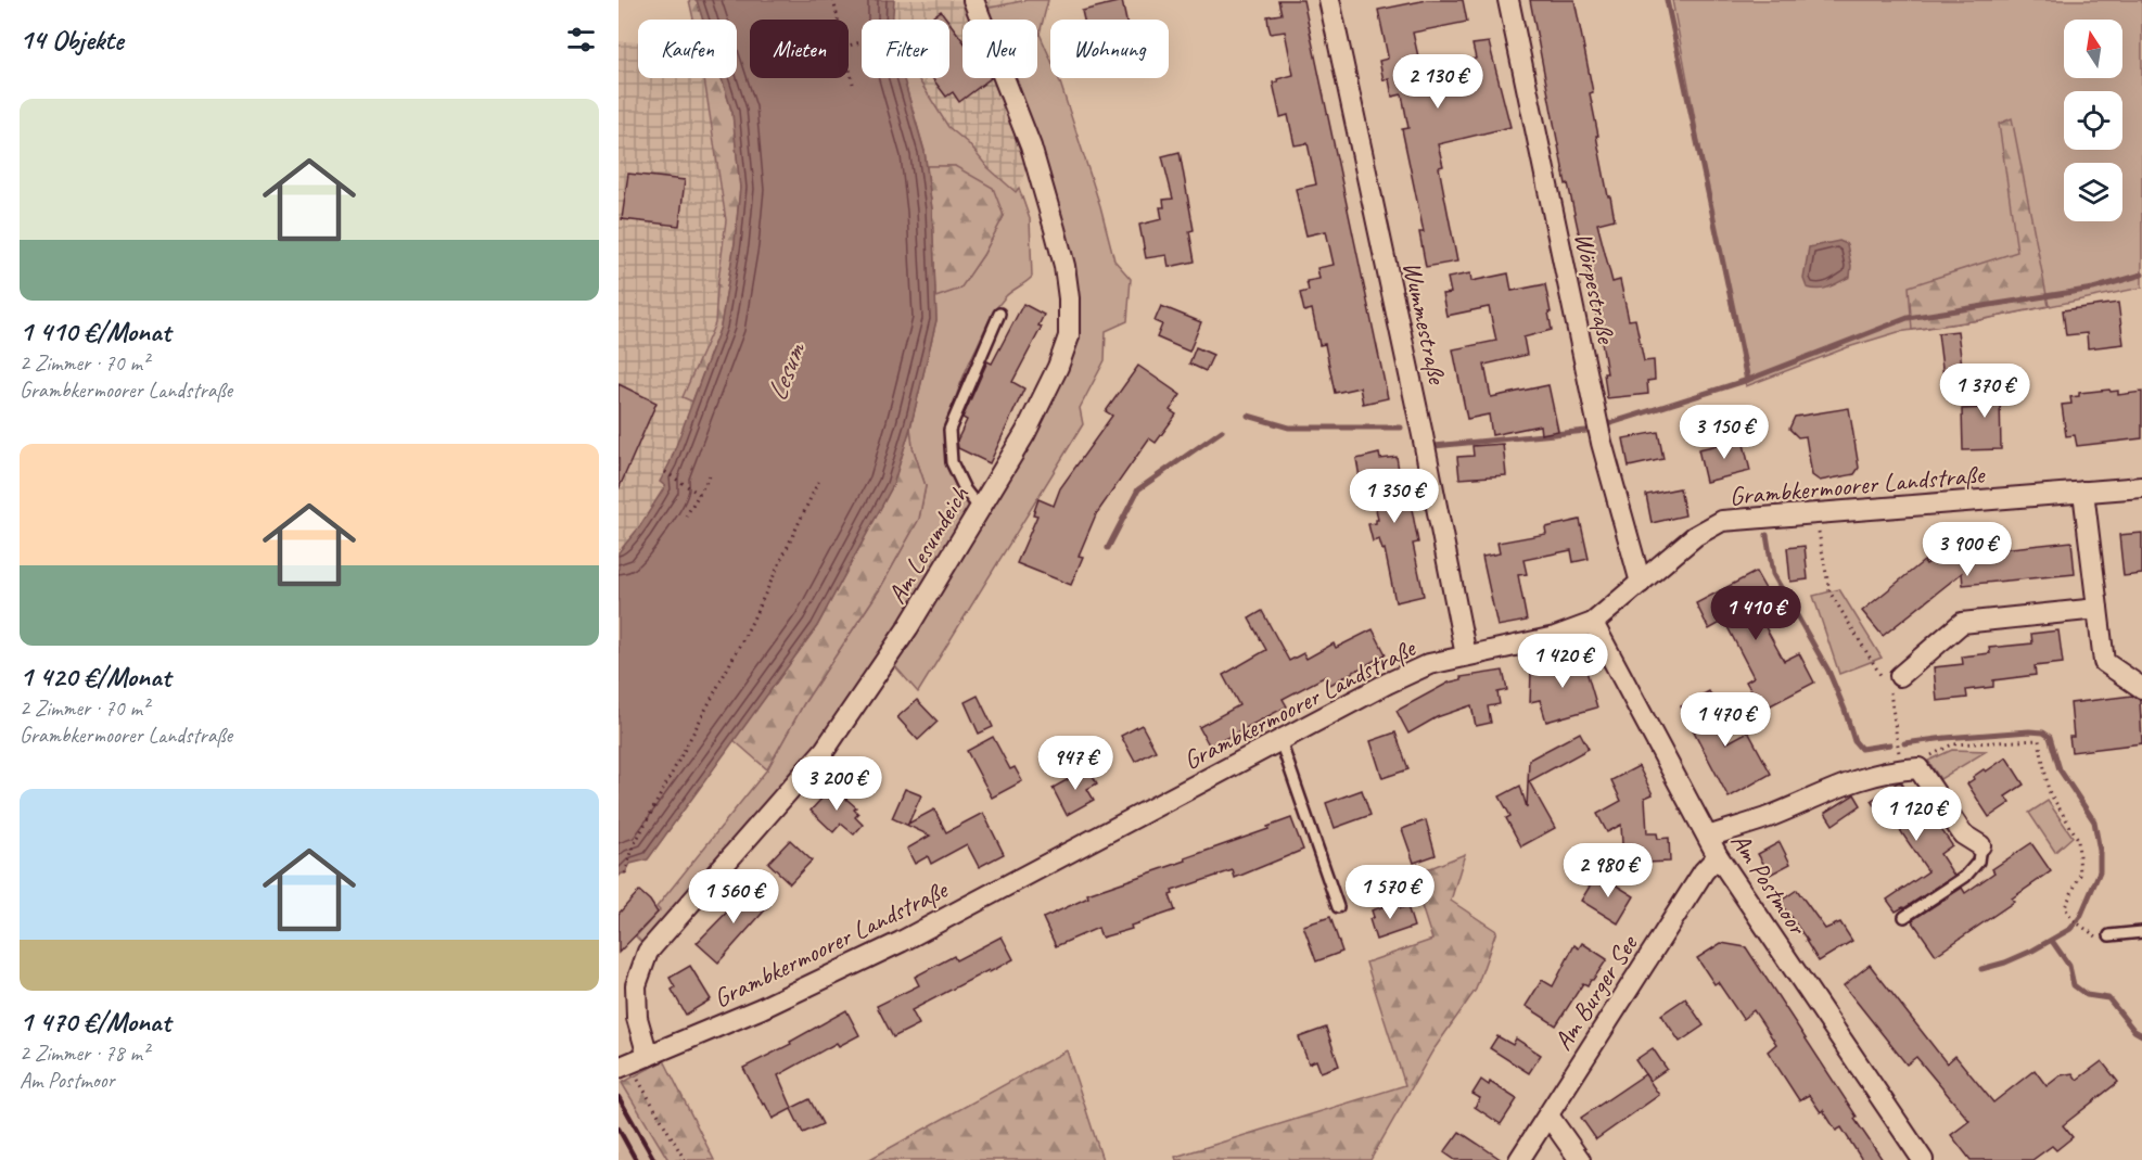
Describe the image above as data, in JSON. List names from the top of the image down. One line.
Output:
{"streets":{"street":["Wörpestraße","Wummestraße","Grambkermoorer Landstraße","Am Lesumdeich","Am Postmoor","Am Burger See"]},"crossings":[["Wörpestraße","Grambkermoorer Landstraße"],["Wummestraße","Grambkermoorer Landstraße"],["Grambkermoorer Landstraße","Am Lesumdeich"],["Grambkermoorer Landstraße","Am Postmoor"],["Am Postmoor","Am Burger See"]],"water":["Lesum"],"north":"top","page":{"heading":"14 Objekte","chip":["Kaufen","Mieten","Filter","Neu","Wohnung"],"price":["2 130 €","1 370 €","3 150 €","1 350 €","3 900 €","1 410 €","1 420 €","1 470 €","947 €","3 200 €","1 120 €","2 980 €","1 570 €","1 560 €"],"list":[{"name":"1 410 €/Monat","note":"2 Zimmer · 70 m² · Grambkermoorer Landstraße"},{"name":"1 420 €/Monat","note":"2 Zimmer · 70 m² · Grambkermoorer Landstraße"},{"name":"1 470 €/Monat","note":"2 Zimmer · 78 m² · Am Postmoor"}]}}
